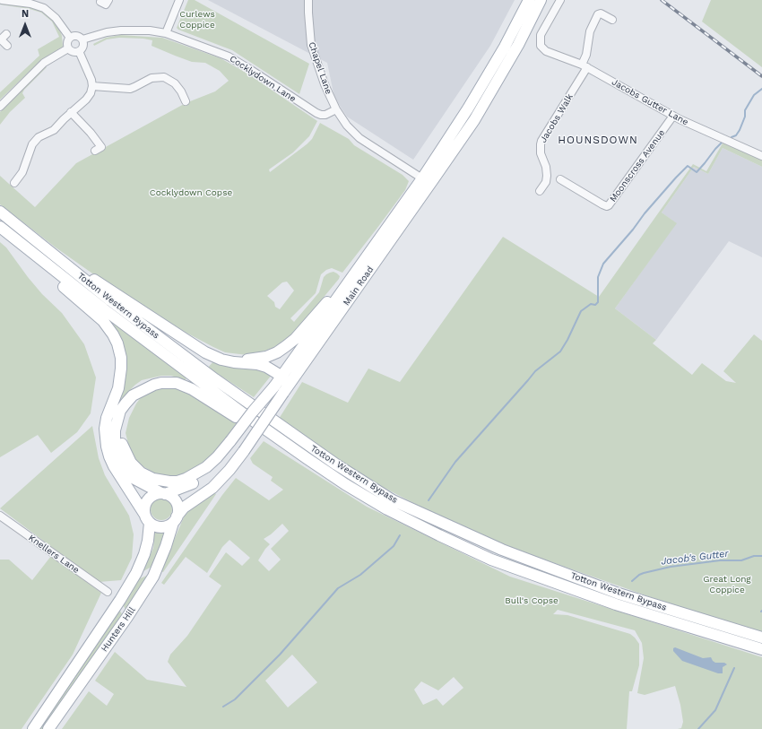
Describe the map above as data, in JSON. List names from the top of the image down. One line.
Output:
{"streets":{"main road":["Main Road","Totton Western Bypass","Hunters Hill"],"street":["Chapel Lane","Cocklydown Lane","Jacobs Gutter Lane","Jacobs Walk","Moonscross Avenue","Knellers Lane"]},"crossings":[["Chapel Lane","Cocklydown Lane"],["Chapel Lane","Main Road"],["Jacobs Gutter Lane","Jacobs Walk"],["Jacobs Gutter Lane","Moonscross Avenue"],["Main Road","Hunters Hill"]],"districts":["HOUNSDOWN"],"water":["Jacob's Gutter"],"parks":["Curlews Coppice","Cocklydown Copse","Great Long Coppice","Bull's Copse"],"north":"top"}
